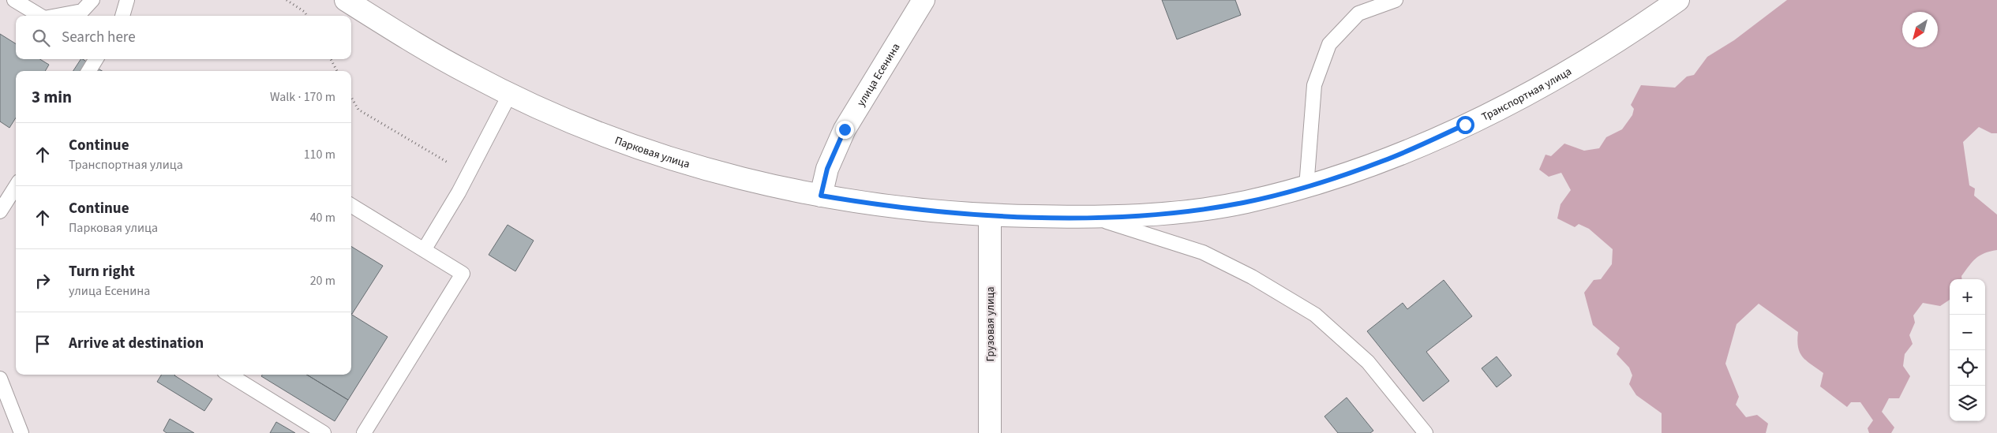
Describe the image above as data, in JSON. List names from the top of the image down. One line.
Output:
{"streets":{"street":["улица Есенина","Транспортная улица","Парковая улица","Грузовая улица"]},"crossings":[["улица Есенина","Парковая улица"],["Транспортная улица","Парковая улица"],["Транспортная улица","Грузовая улица"],["Парковая улица","Грузовая улица"]],"north":"bottom left","page":{"search":"Search here","heading":["3 min","Walk · 170 m"],"list":[["Continue","Транспортная улица","110 m"],["Continue","Парковая улица","40 m"],["Turn right","улица Есенина","20 m"],"Arrive at destination"],"map_buttons":["+","−"]}}
